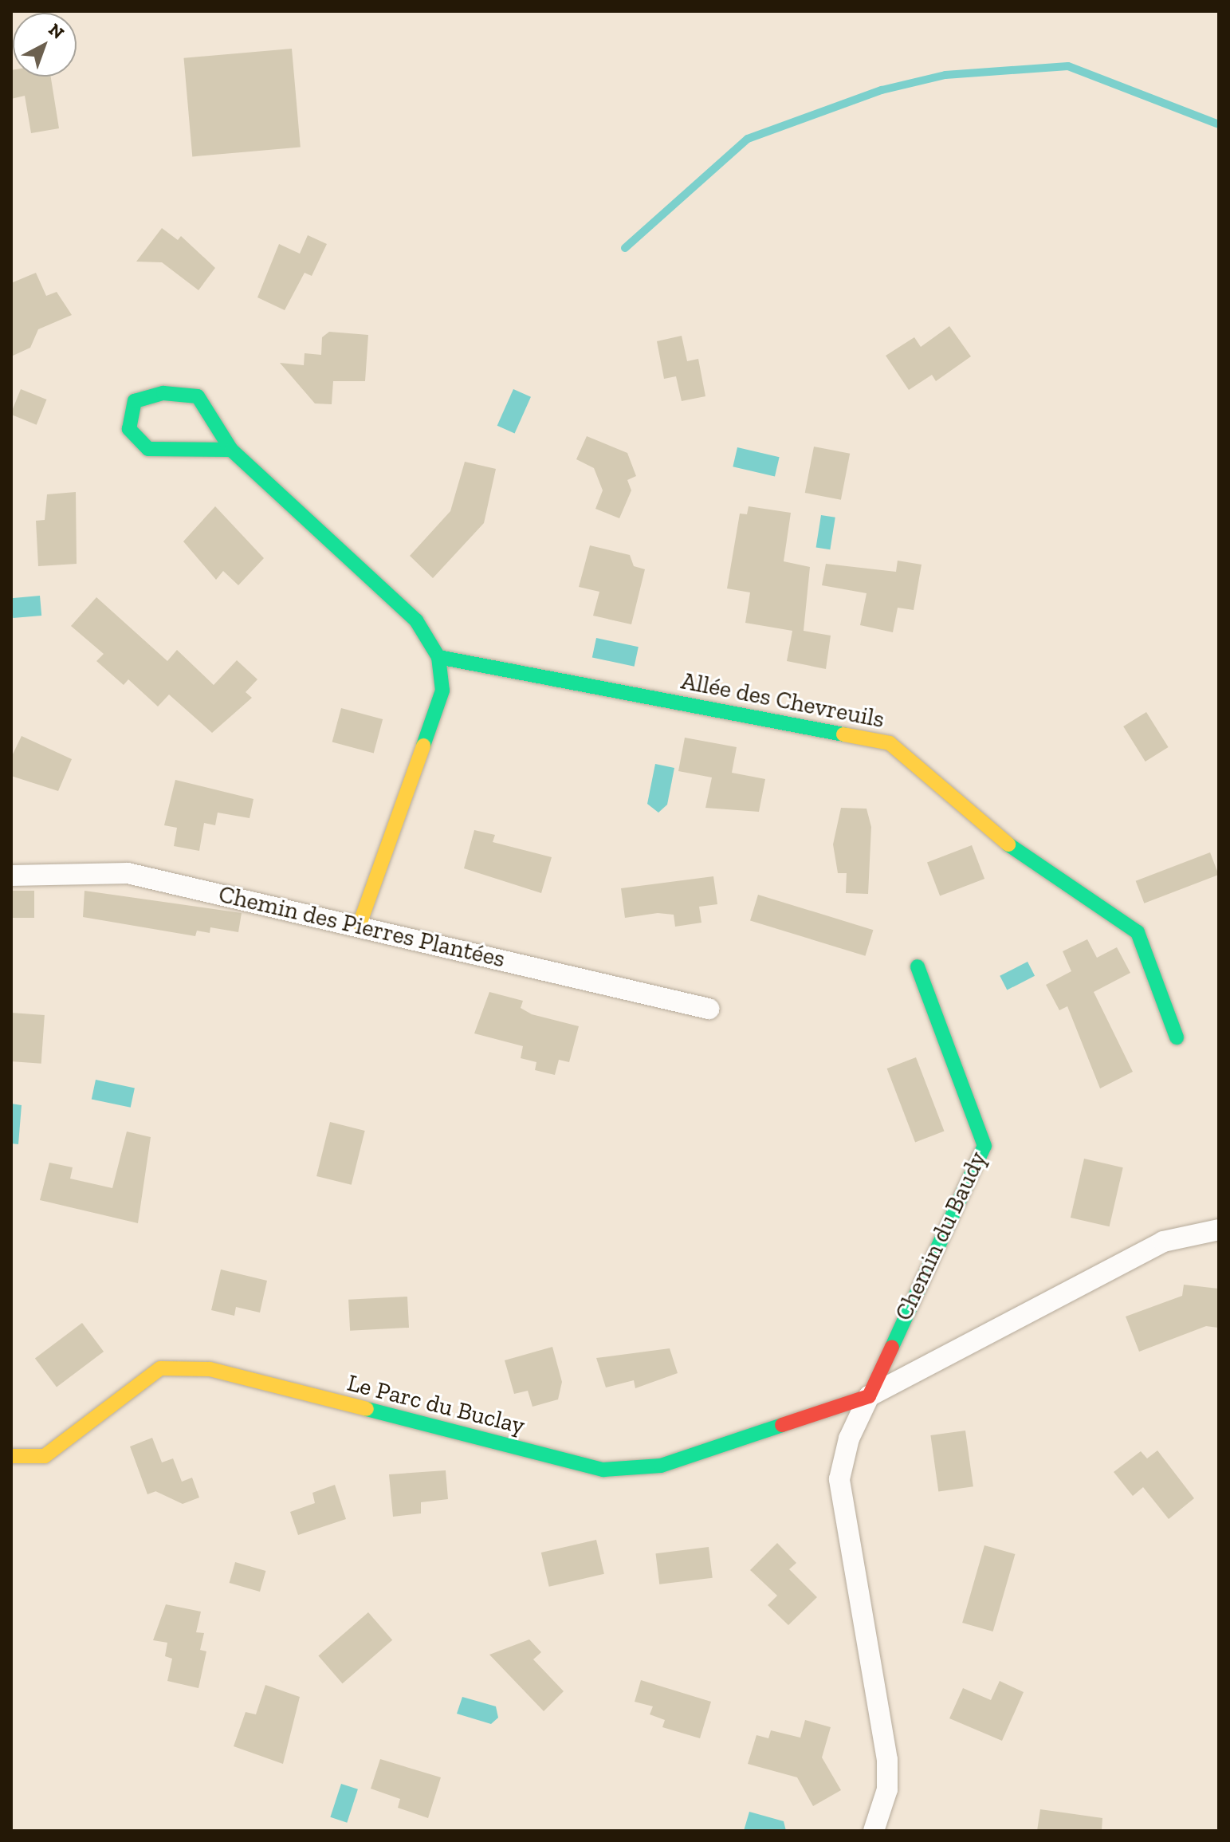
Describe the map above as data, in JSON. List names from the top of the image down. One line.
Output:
{"streets":{"street":["Allée des Chevreuils","Chemin des Pierres Plantées","Chemin du Baudy","Le Parc du Buclay"]},"crossings":[["Chemin du Baudy","Le Parc du Buclay"]],"north":"top right"}
